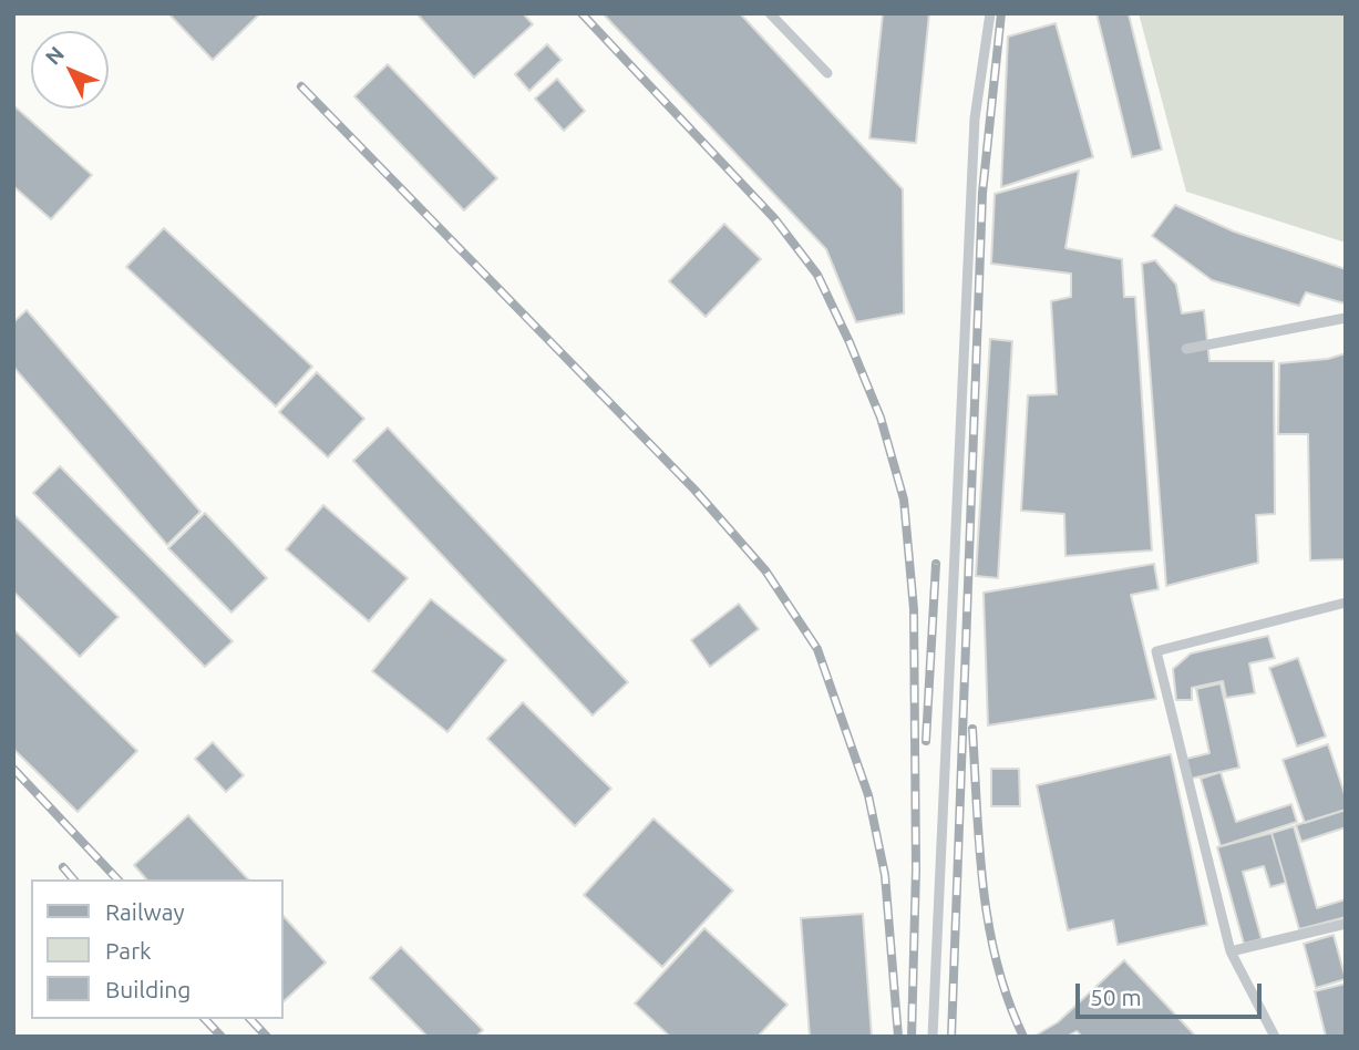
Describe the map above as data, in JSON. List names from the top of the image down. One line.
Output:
{"legend":["Railway","Park","Building"],"scale_bar":"50 m","north":"top left"}
